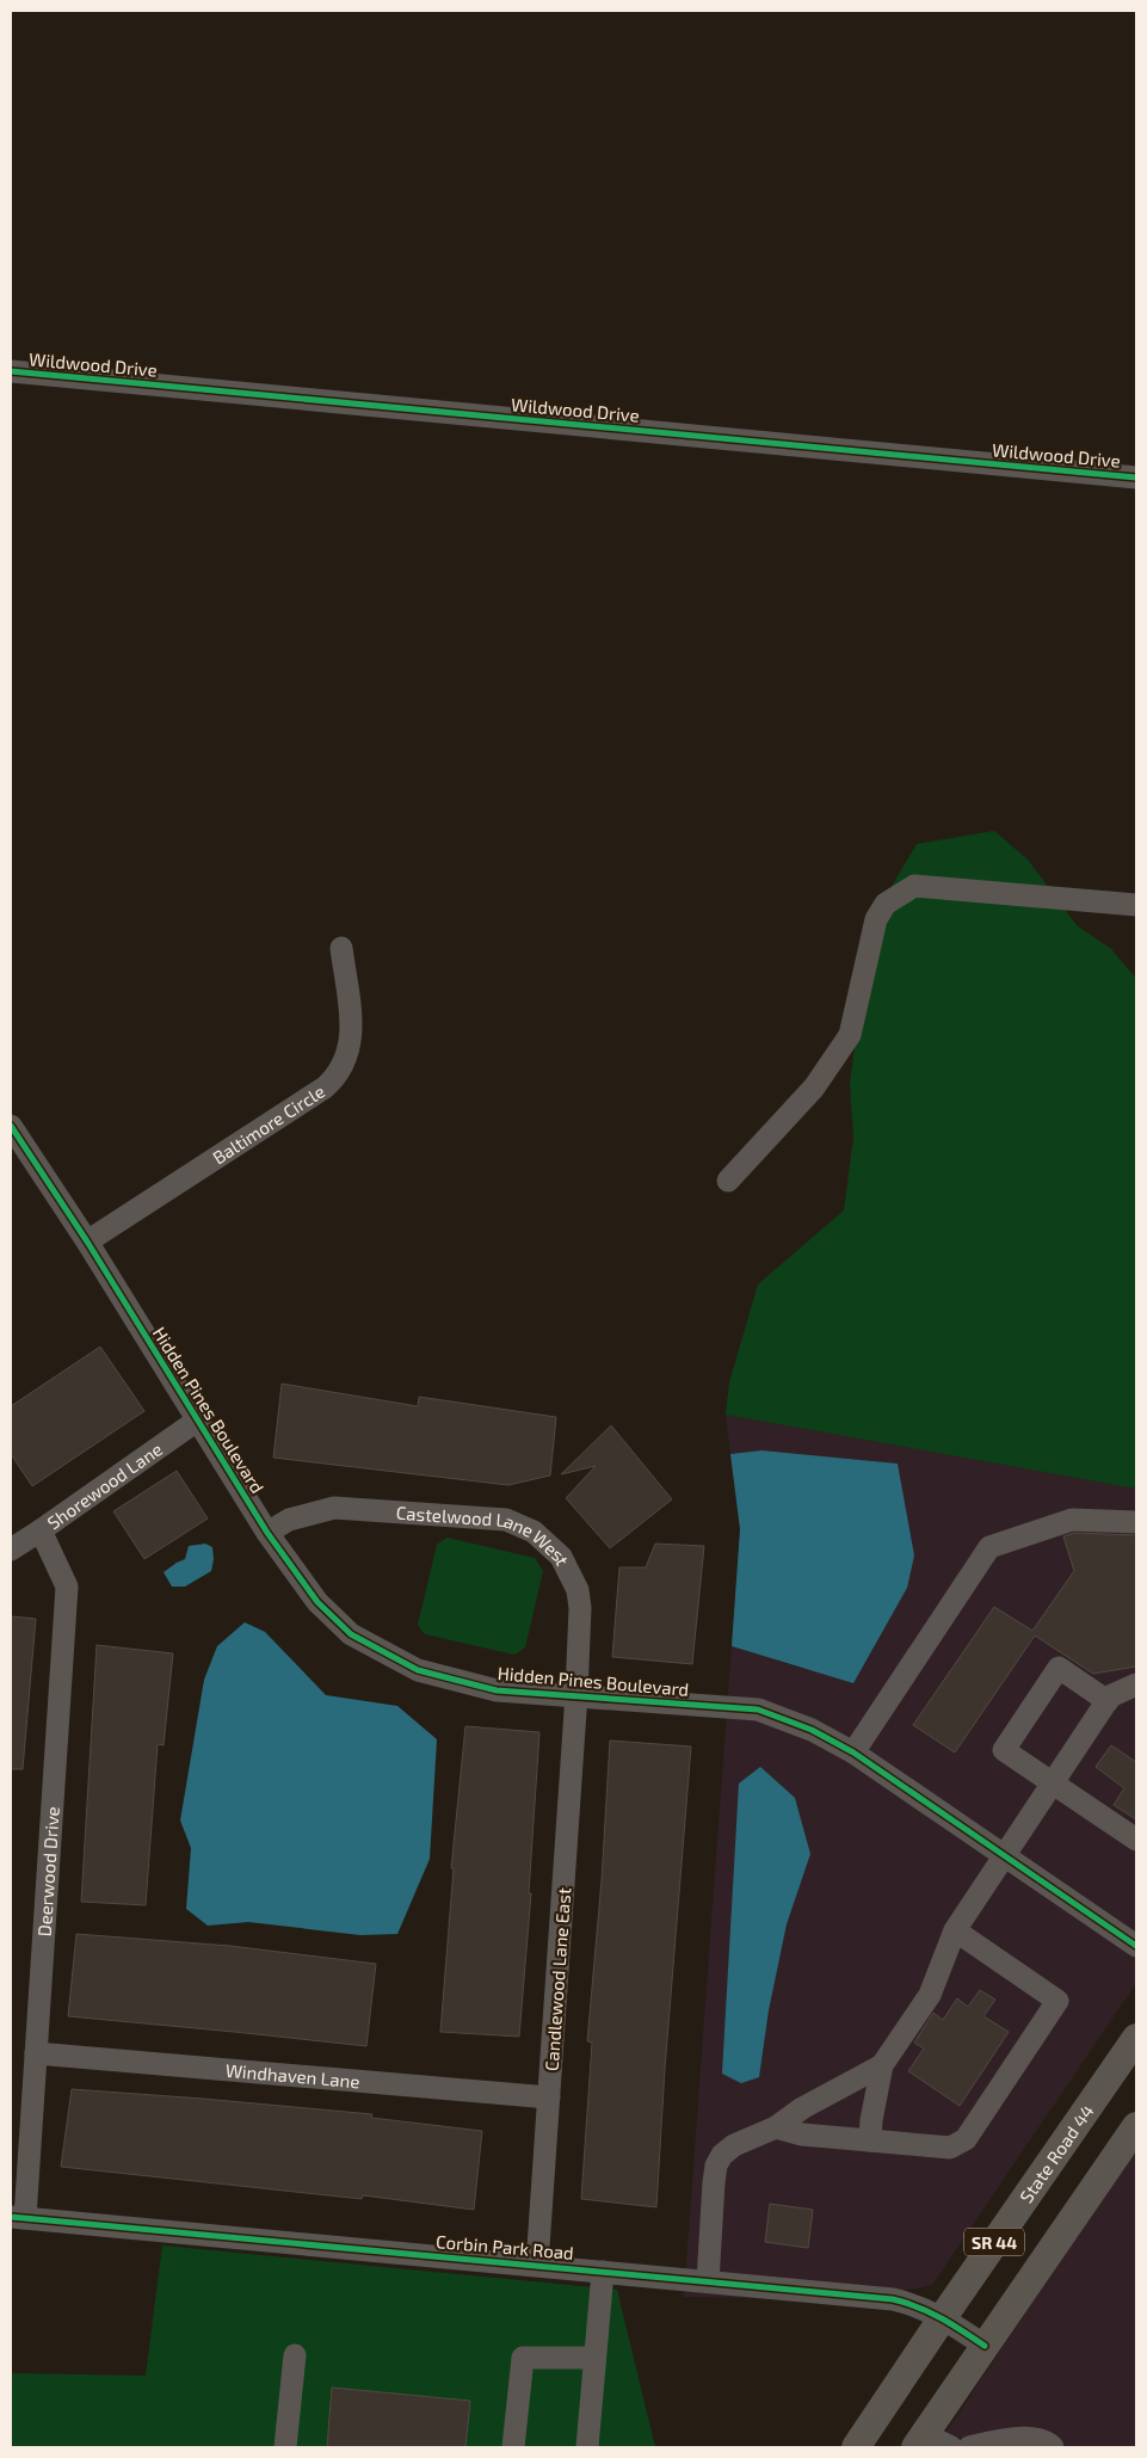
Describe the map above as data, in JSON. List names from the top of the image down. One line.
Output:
{"streets":{"main road":["State Road 44","SR 44"],"street":["Wildwood Drive","Baltimore Circle","Hidden Pines Boulevard","Shorewood Lane","Castelwood Lane West","Deerwood Drive","Candlewood Lane East","Windhaven Lane","Corbin Park Road"]},"crossings":[["Baltimore Circle","Hidden Pines Boulevard"],["Hidden Pines Boulevard","Shorewood Lane"],["Hidden Pines Boulevard","Castelwood Lane West"],["Hidden Pines Boulevard","Candlewood Lane East"],["Shorewood Lane","Deerwood Drive"],["Castelwood Lane West","Candlewood Lane East"],["Deerwood Drive","Windhaven Lane"],["Deerwood Drive","Corbin Park Road"],["Candlewood Lane East","Windhaven Lane"],["Candlewood Lane East","Corbin Park Road"],["State Road 44","Corbin Park Road"],["SR 44","Corbin Park Road"]]}
